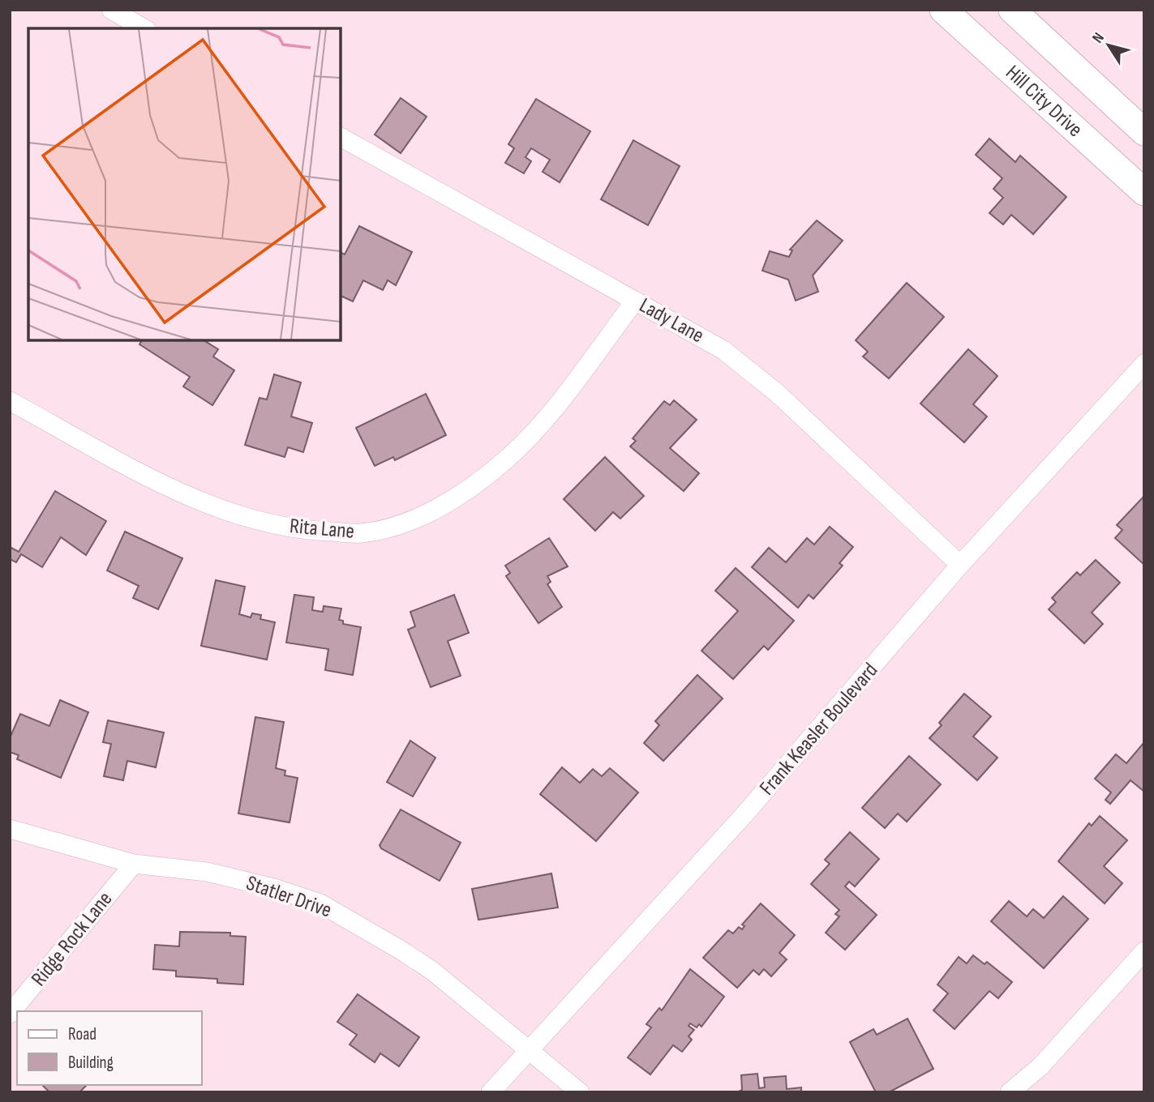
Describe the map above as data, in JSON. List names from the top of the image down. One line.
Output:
{"streets":{"street":["Hill City Drive","Lady Lane","Rita Lane","Frank Keasler Boulevard","Statler Drive","Ridge Rock Lane"]},"crossings":[["Lady Lane","Rita Lane"],["Lady Lane","Frank Keasler Boulevard"],["Frank Keasler Boulevard","Statler Drive"],["Statler Drive","Ridge Rock Lane"]],"legend":["Road","Building"],"north":"top left"}
